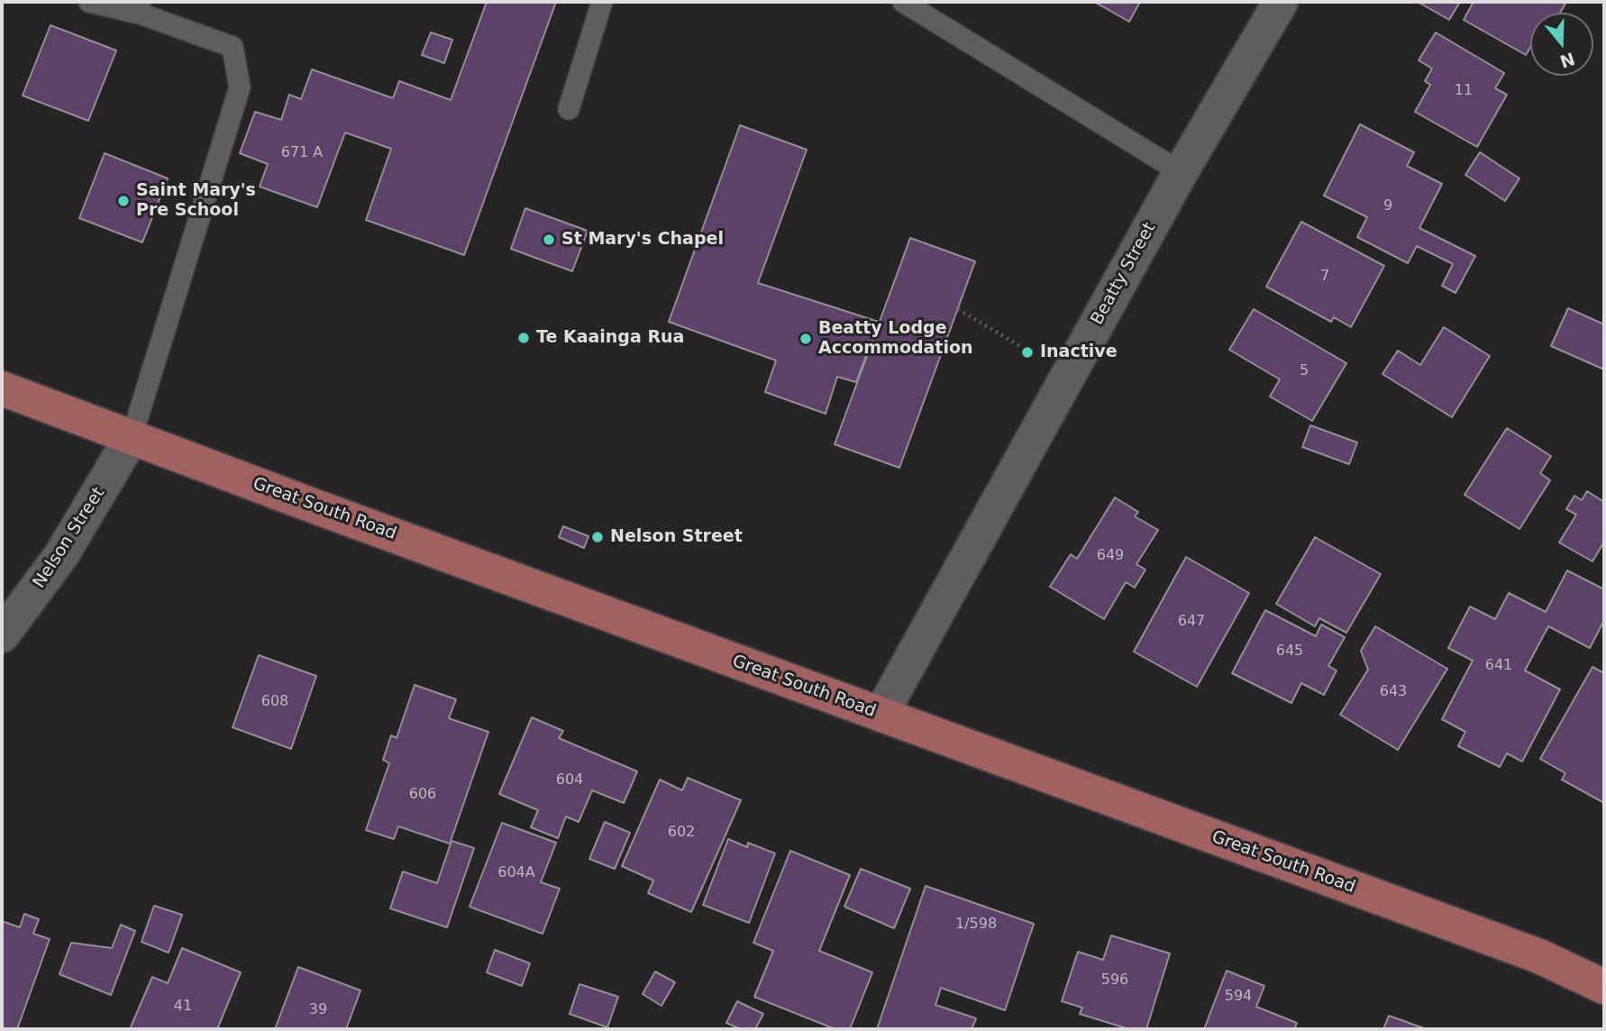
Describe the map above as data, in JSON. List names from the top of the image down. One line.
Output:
{"streets":{"main road":["Great South Road"],"street":["Beatty Street","Nelson Street"]},"crossings":[["Beatty Street","Great South Road"],["Great South Road","Nelson Street"]],"places":["Saint Mary's Pre School","St Mary's Chapel","Te Kaainga Rua","Beatty Lodge Accommodation","Inactive","Nelson Street"],"house_numbers":["11","671 A","9","7","5","649","647","645","641","643","608","604","606","602","604A","1/598","596","594","41","39"],"north":"bottom"}
